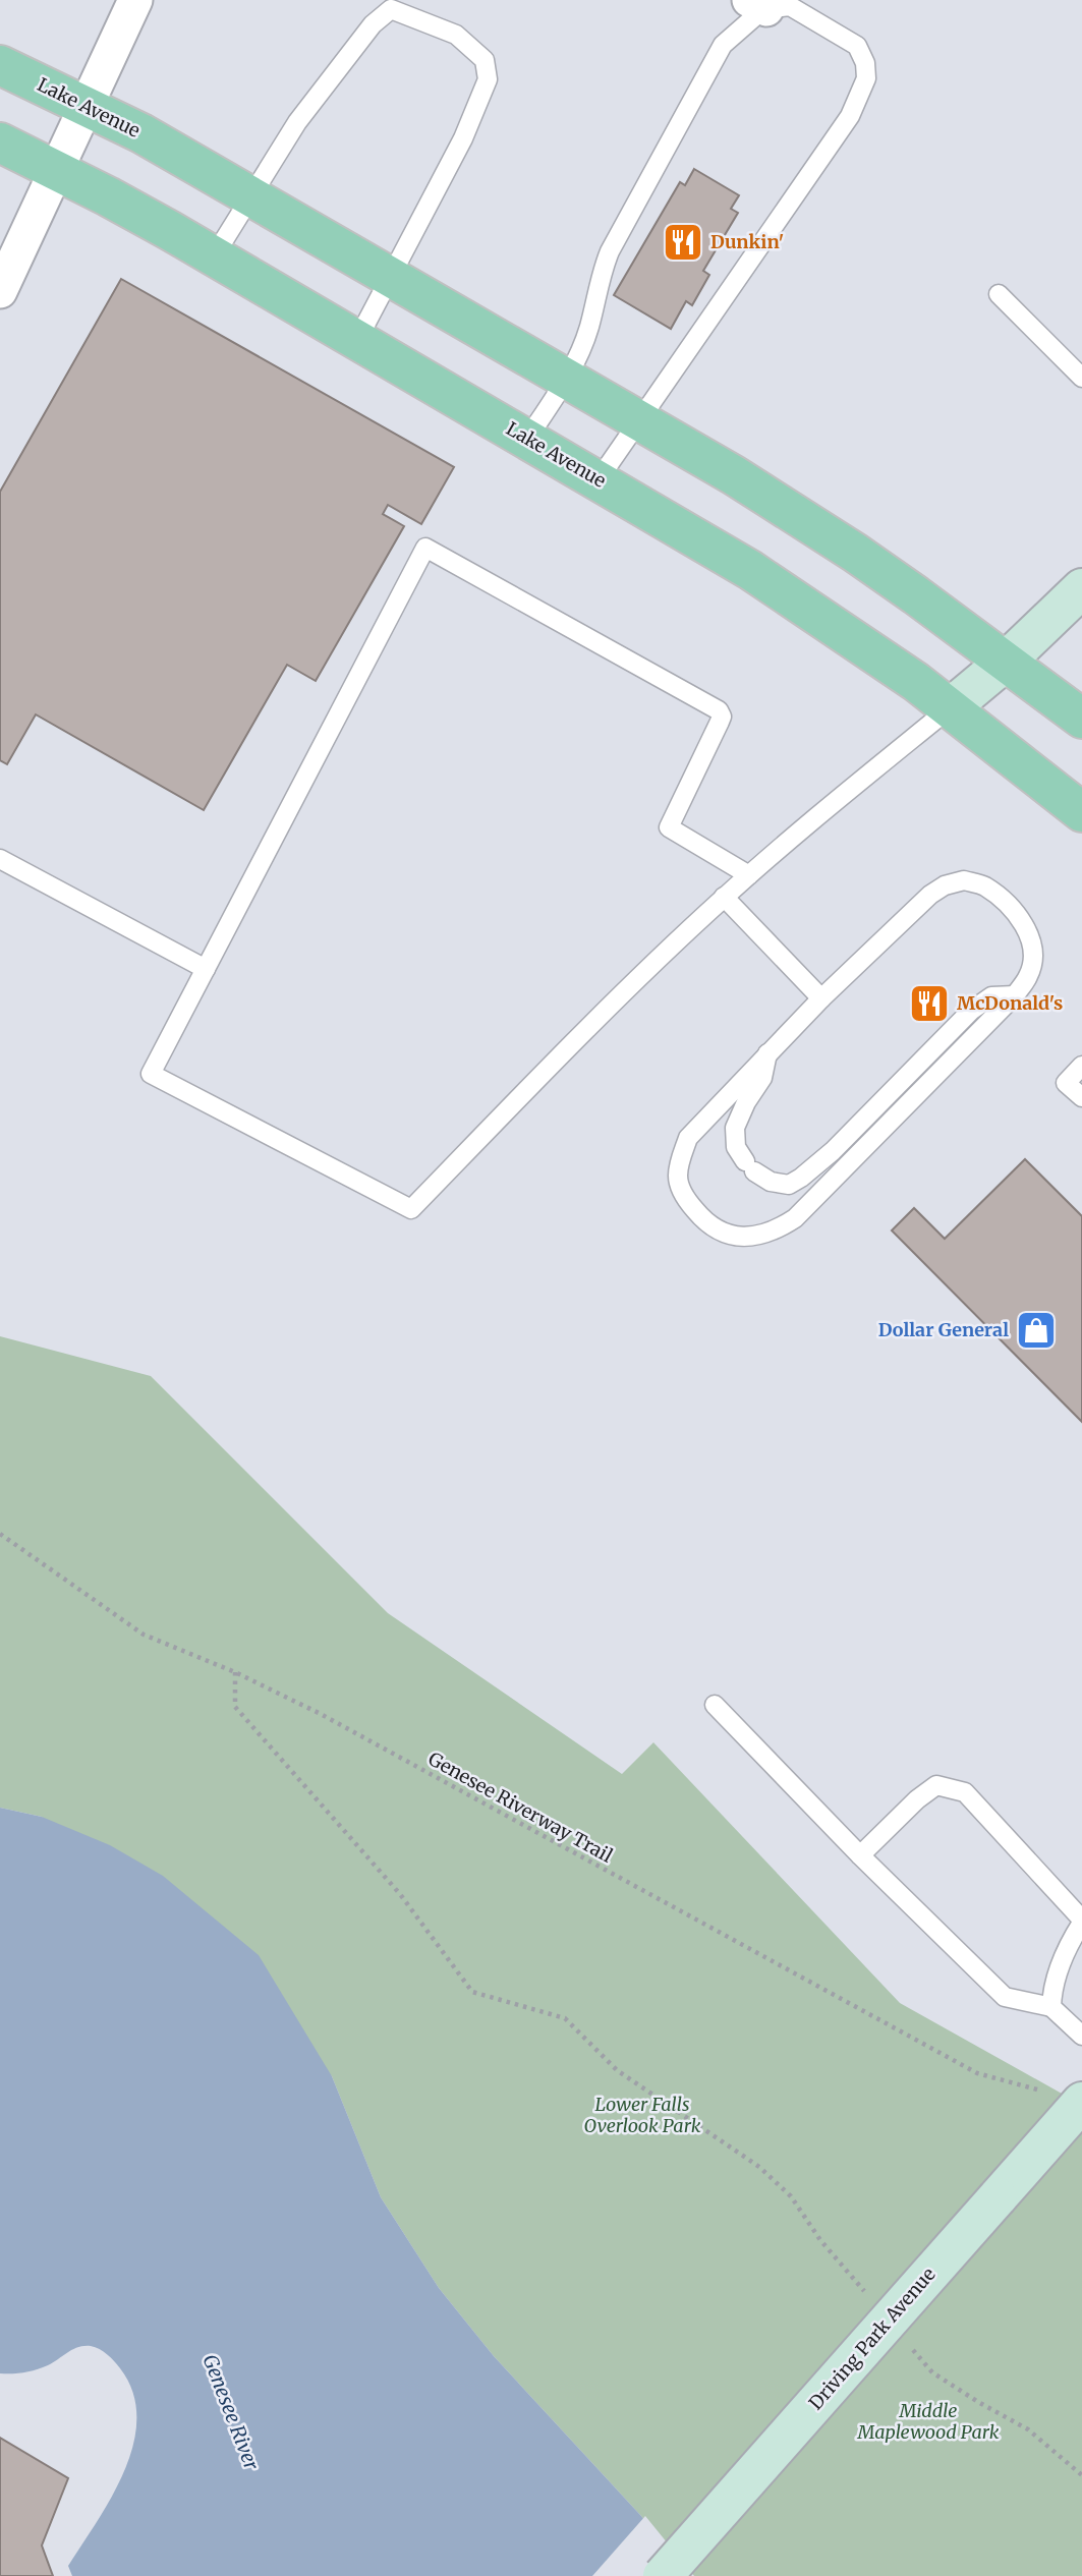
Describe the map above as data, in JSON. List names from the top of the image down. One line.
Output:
{"streets":{"main road":["Lake Avenue","Driving Park Avenue"],"path":["Genesee Riverway Trail"]},"water":["Genesee River"],"parks":["Lower Falls Overlook Park","Middle Maplewood Park"],"places":{"restaurant":["Dunkin'","McDonald's"],"shop":["Dollar General"]}}
